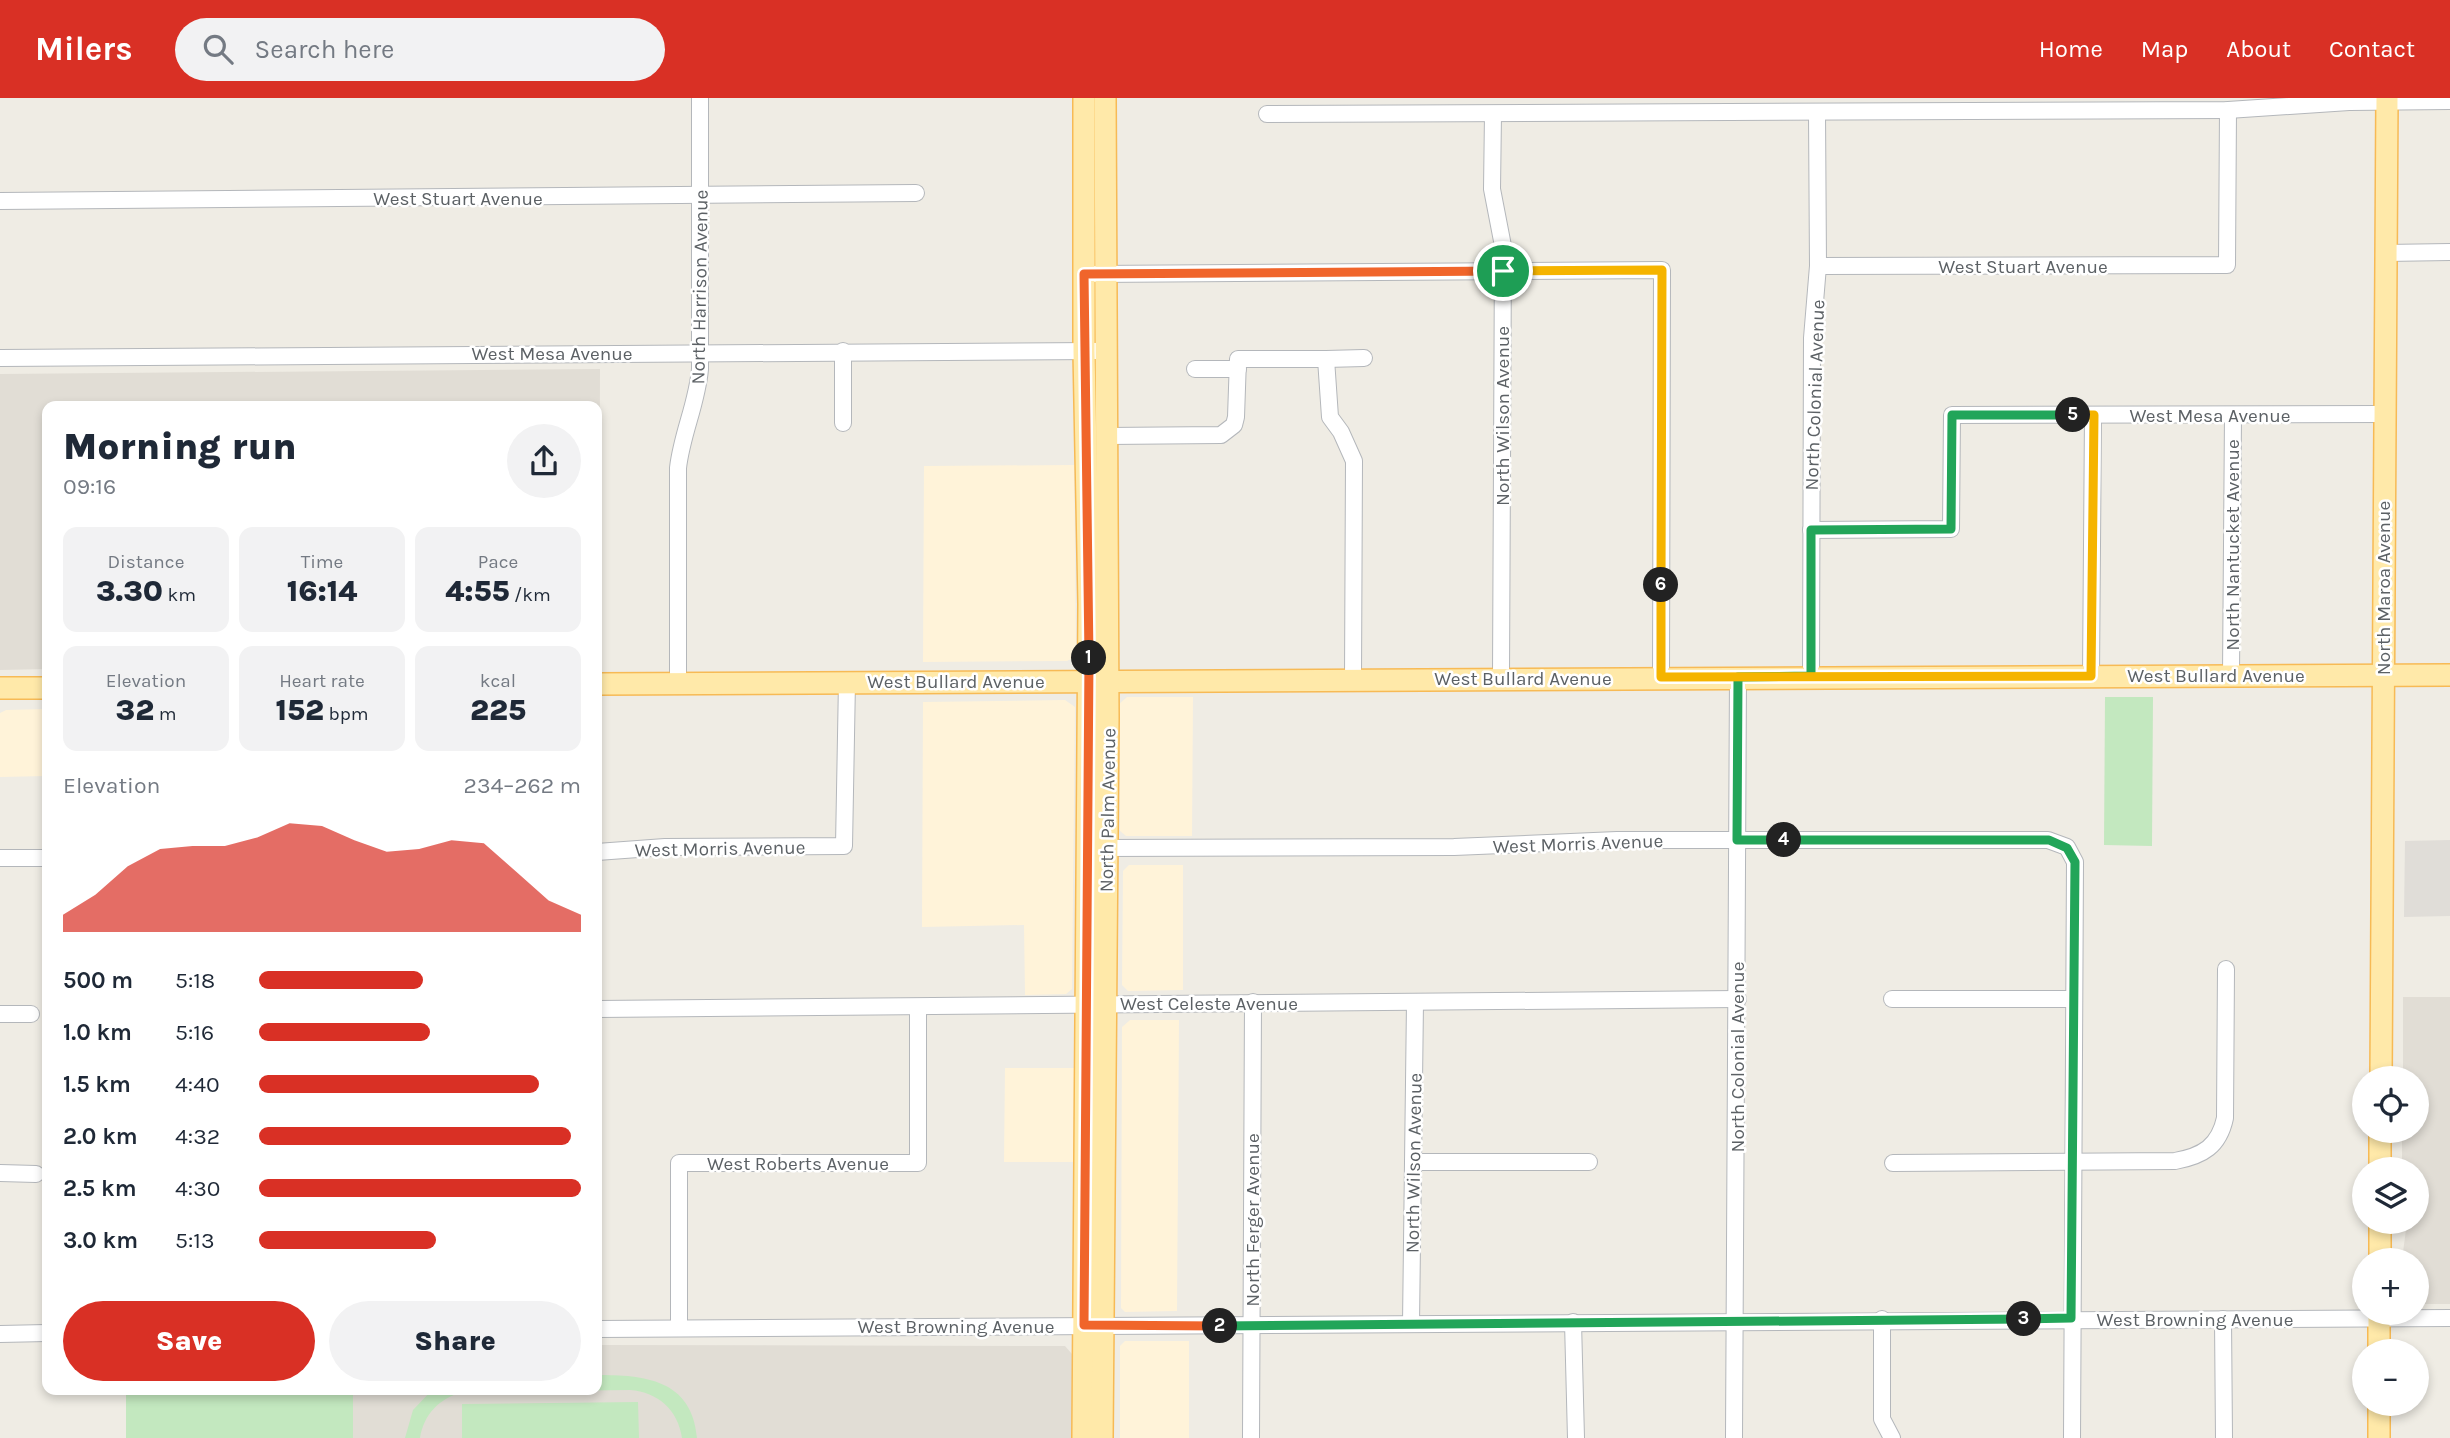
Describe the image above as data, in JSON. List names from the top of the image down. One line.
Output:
{"streets":{"main road":["North Maroa Avenue","West Bullard Avenue","North Palm Avenue"],"street":["West Stuart Avenue","North Harrison Avenue","West Mesa Avenue","North Colonial Avenue","North Wilson Avenue","North Nantucket Avenue","West Morris Avenue","West Celeste Avenue","West Roberts Avenue","North Ferger Avenue","West Browning Avenue"]},"crossings":[["West Stuart Avenue","North Harrison Avenue"],["West Stuart Avenue","North Colonial Avenue"],["North Harrison Avenue","West Mesa Avenue"],["North Harrison Avenue","West Bullard Avenue"],["West Mesa Avenue","North Colonial Avenue"],["West Mesa Avenue","North Nantucket Avenue"],["West Mesa Avenue","North Maroa Avenue"],["West Mesa Avenue","North Palm Avenue"],["North Colonial Avenue","West Bullard Avenue"],["North Colonial Avenue","West Morris Avenue"],["North Colonial Avenue","West Celeste Avenue"],["North Colonial Avenue","West Browning Avenue"],["North Wilson Avenue","West Bullard Avenue"],["North Wilson Avenue","West Celeste Avenue"],["North Wilson Avenue","West Browning Avenue"],["North Nantucket Avenue","West Bullard Avenue"],["North Maroa Avenue","West Bullard Avenue"],["West Bullard Avenue","North Palm Avenue"],["West Bullard Avenue","West Morris Avenue"],["North Palm Avenue","West Morris Avenue"],["North Palm Avenue","West Celeste Avenue"],["North Palm Avenue","West Browning Avenue"],["West Celeste Avenue","West Roberts Avenue"],["West Celeste Avenue","North Ferger Avenue"],["West Roberts Avenue","West Browning Avenue"],["North Ferger Avenue","West Browning Avenue"]],"page":{"header":"Milers","search":"Search here","nav":["Home","Map","About","Contact"],"pins":["5","6","1","4","3","2"],"heading":["Morning run","09:16"],"stats":[["Distance","3.30 km"],["Time","16:14"],["Pace","4:55 /km"],["Elevation","32 m"],["Heart rate","152 bpm"],["kcal","225"]],"chart":["Elevation","234–262 m"],"list":[{"name":"500 m","note":"5:18"},{"name":"1.0 km","note":"5:16"},{"name":"1.5 km","note":"4:40"},{"name":"2.0 km","note":"4:32"},{"name":"2.5 km","note":"4:30"},{"name":"3.0 km","note":"5:13"}],"map_buttons":["+","−"],"buttons":["Save","Share"]}}
